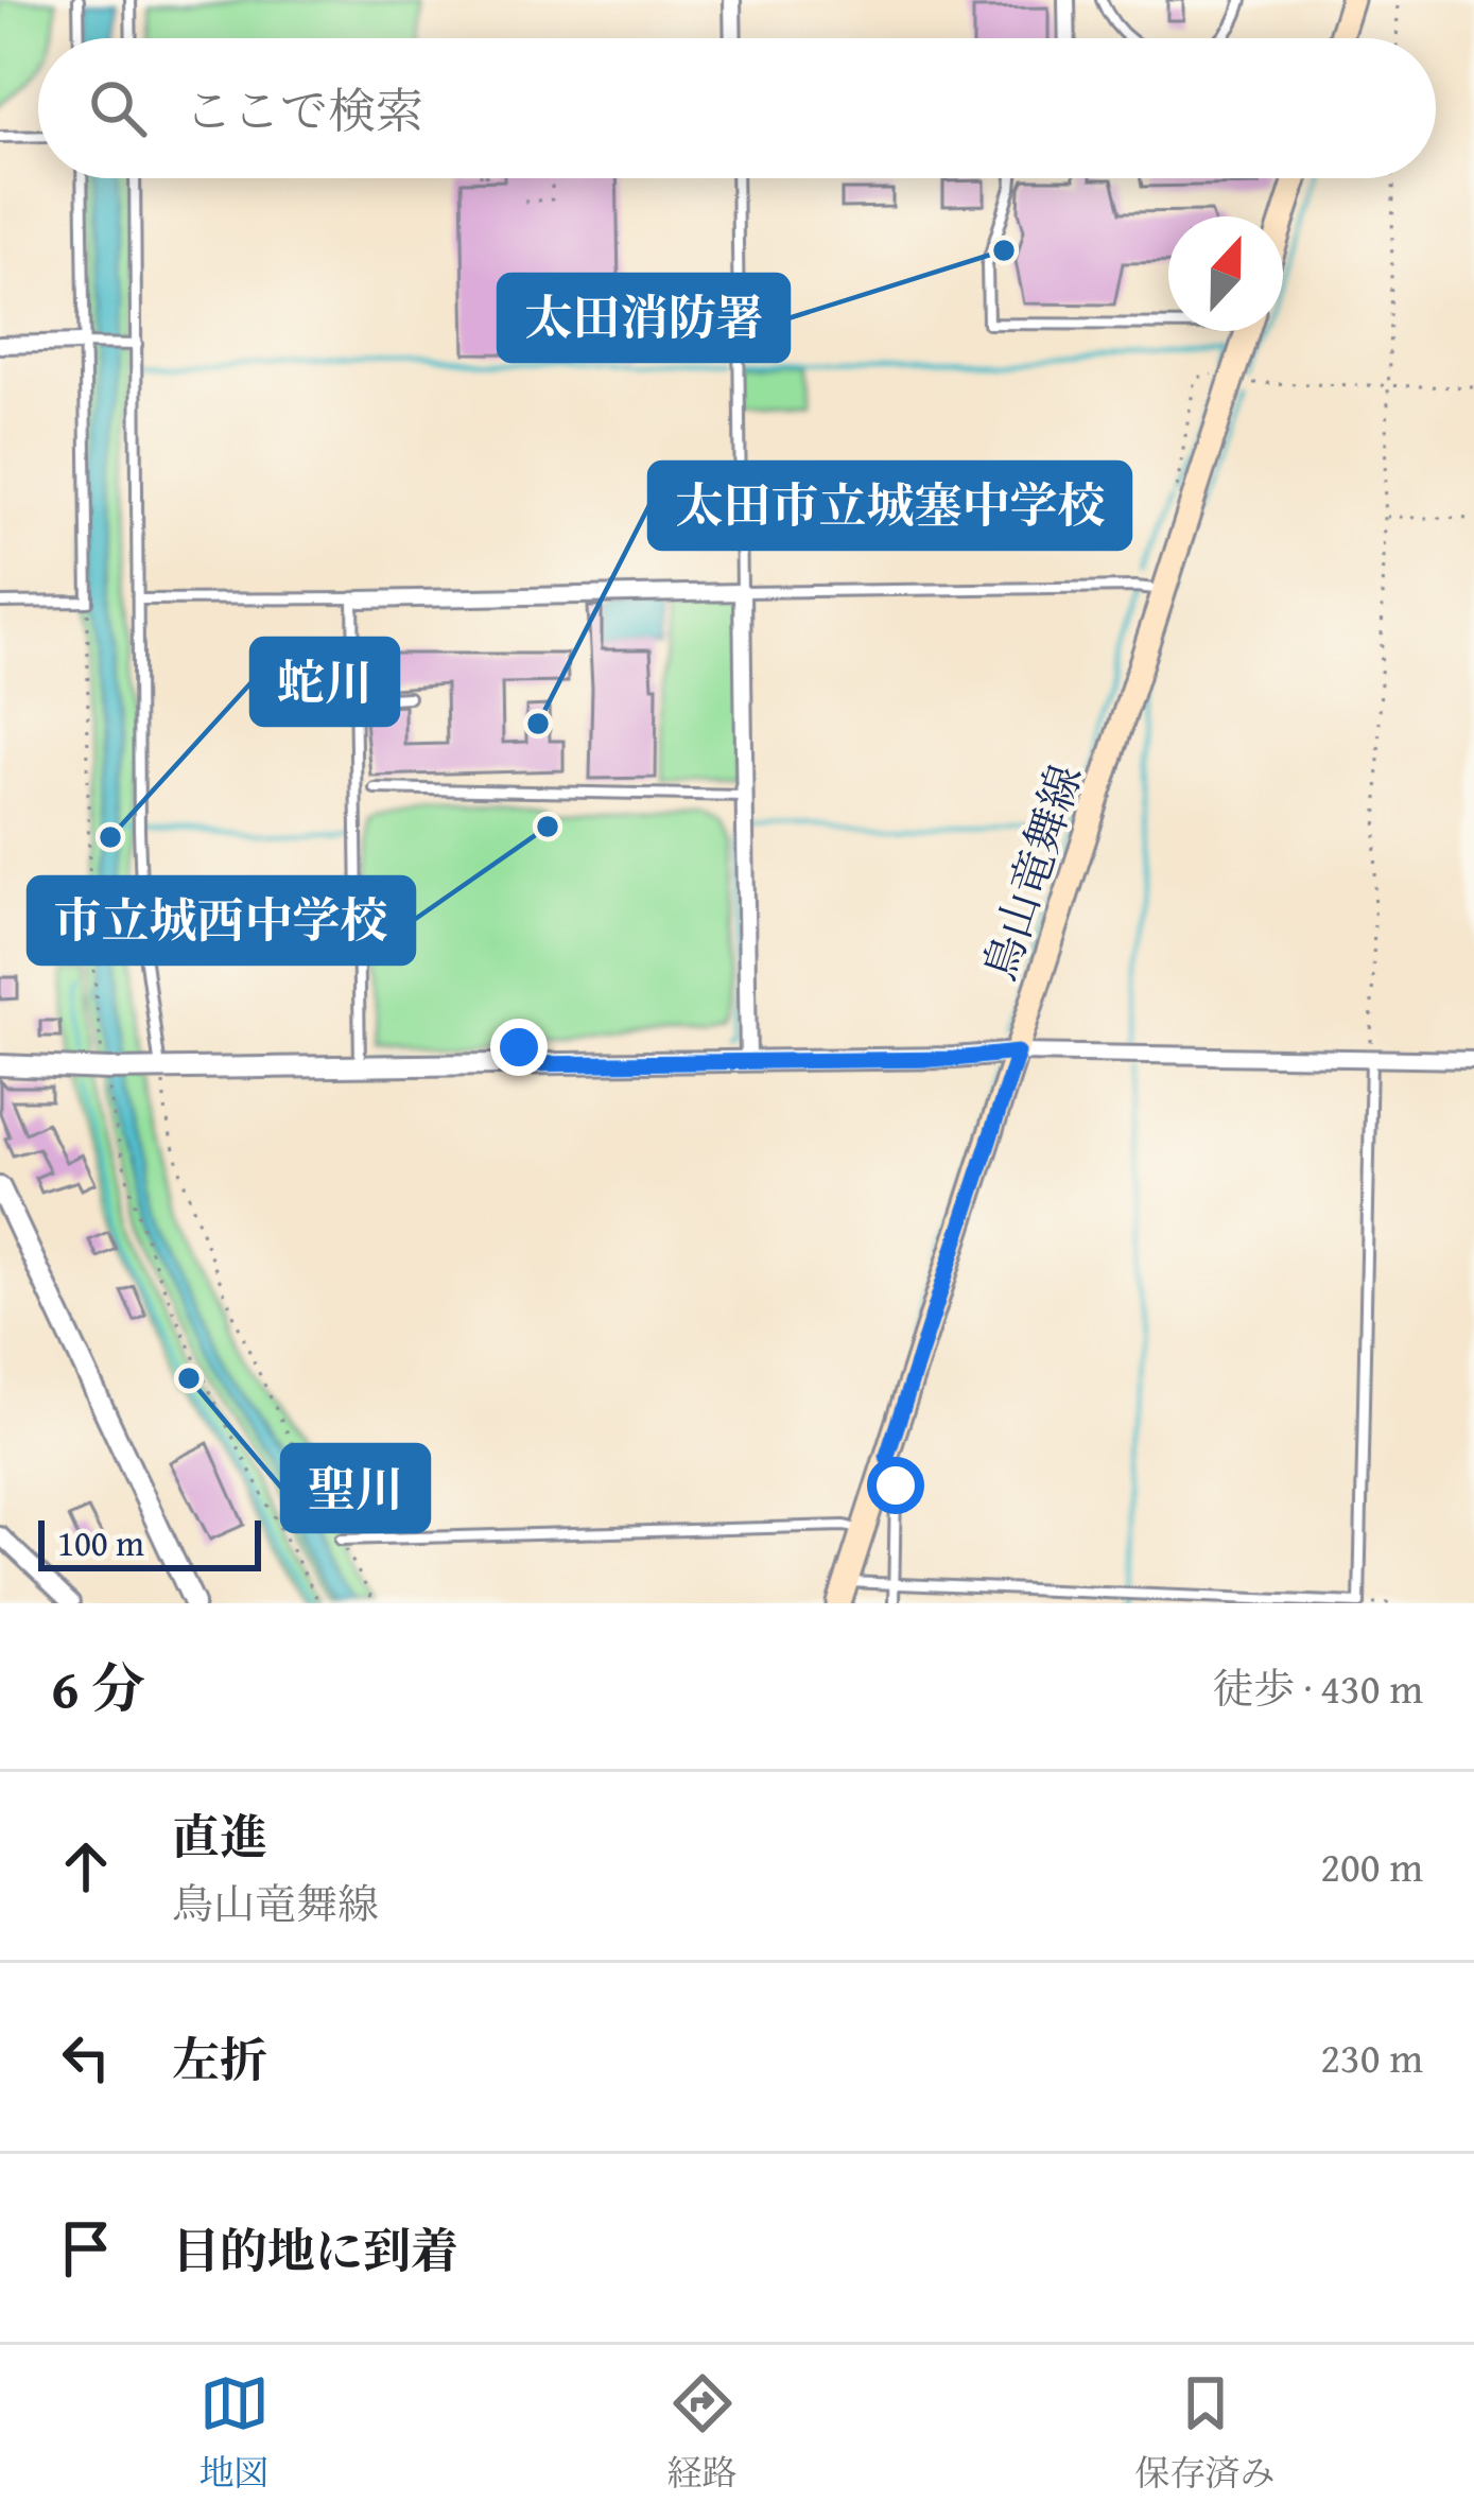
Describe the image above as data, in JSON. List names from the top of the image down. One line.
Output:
{"streets":{"main road":["鳥山竜舞線"]},"places":["太田消防署","太田市立城塞中学校","市立城西中学校","蛇川","聖川"],"scale_bar":"100 m","north":"top","page":{"search":"ここで検索","scale":"100 m","heading":["6 分","徒歩 · 430 m"],"list":[["直進","鳥山竜舞線","200 m"],["左折","230 m"],"目的地に到着"],"nav":["地図","経路","保存済み"]}}
